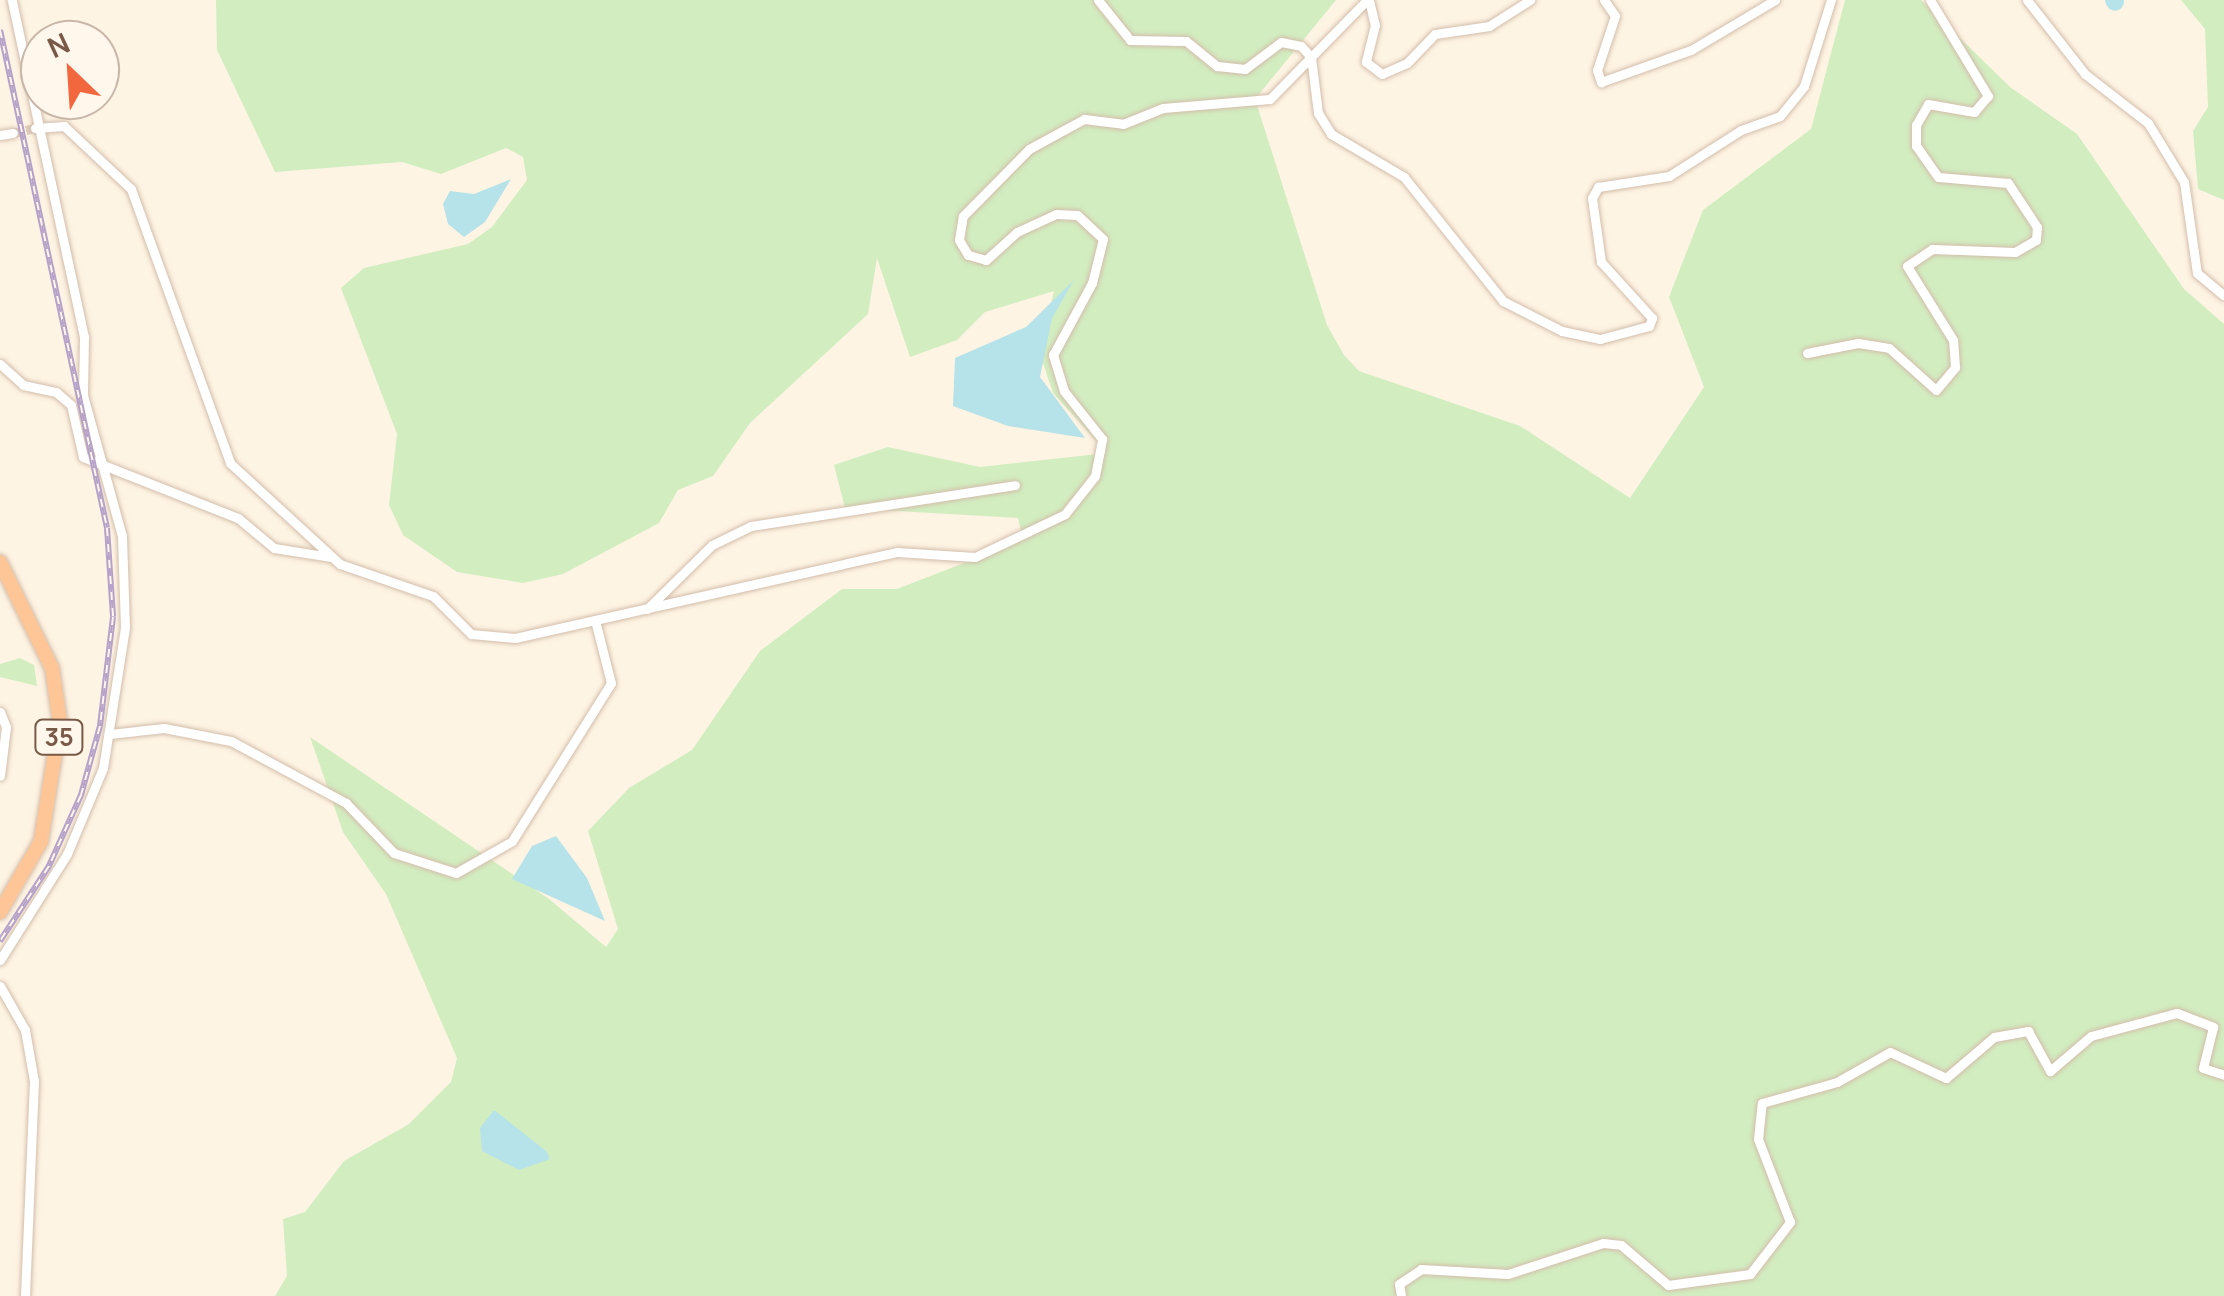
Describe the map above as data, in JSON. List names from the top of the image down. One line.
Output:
{"streets":{"highway":["35"]},"north":"top left"}
